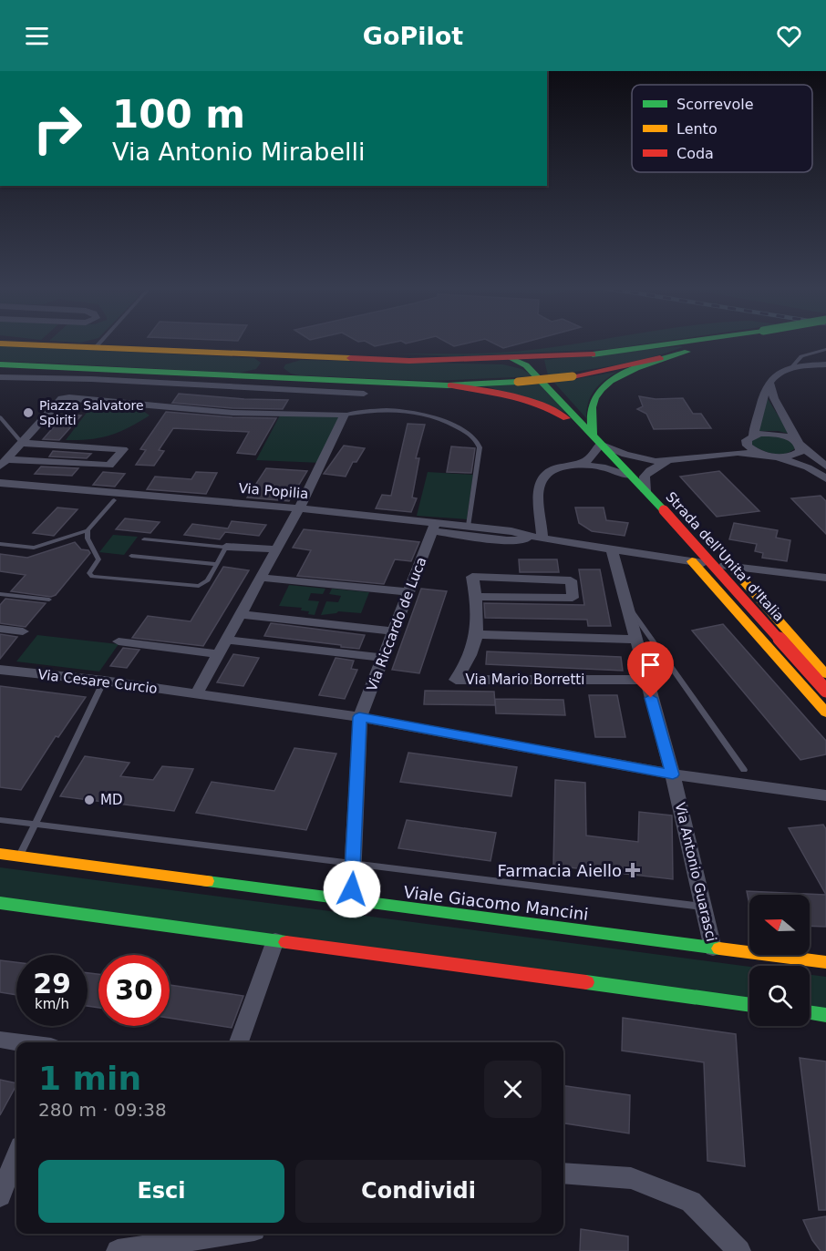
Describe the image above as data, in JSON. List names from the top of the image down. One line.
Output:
{"streets":{"main road":["Strada dell'Unita' d'Italia","Viale Giacomo Mancini"],"street":["Via Popilia","Via Riccardo de Luca","Via Mario Borretti","Via Cesare Curcio","Via Antonio Guarasci"]},"crossings":[["Via Popilia","Via Riccardo de Luca"],["Via Popilia","Via Antonio Guarasci"],["Via Riccardo de Luca","Via Cesare Curcio"],["Via Mario Borretti","Via Antonio Guarasci"],["Via Cesare Curcio","Via Antonio Guarasci"],["Via Antonio Guarasci","Viale Giacomo Mancini"]],"places":{"other":["Piazza Salvatore Spiriti","MD"],"health":["Farmacia Aiello"]},"legend":["Scorrevole","Lento","Coda"],"north":"left","page":{"header":"GoPilot","turn":["100 m","Via Antonio Mirabelli"],"speed":"29 km/h","limit":"30","heading":["1 min","280 m · 09:38"],"buttons":["Esci","Condividi"]}}
